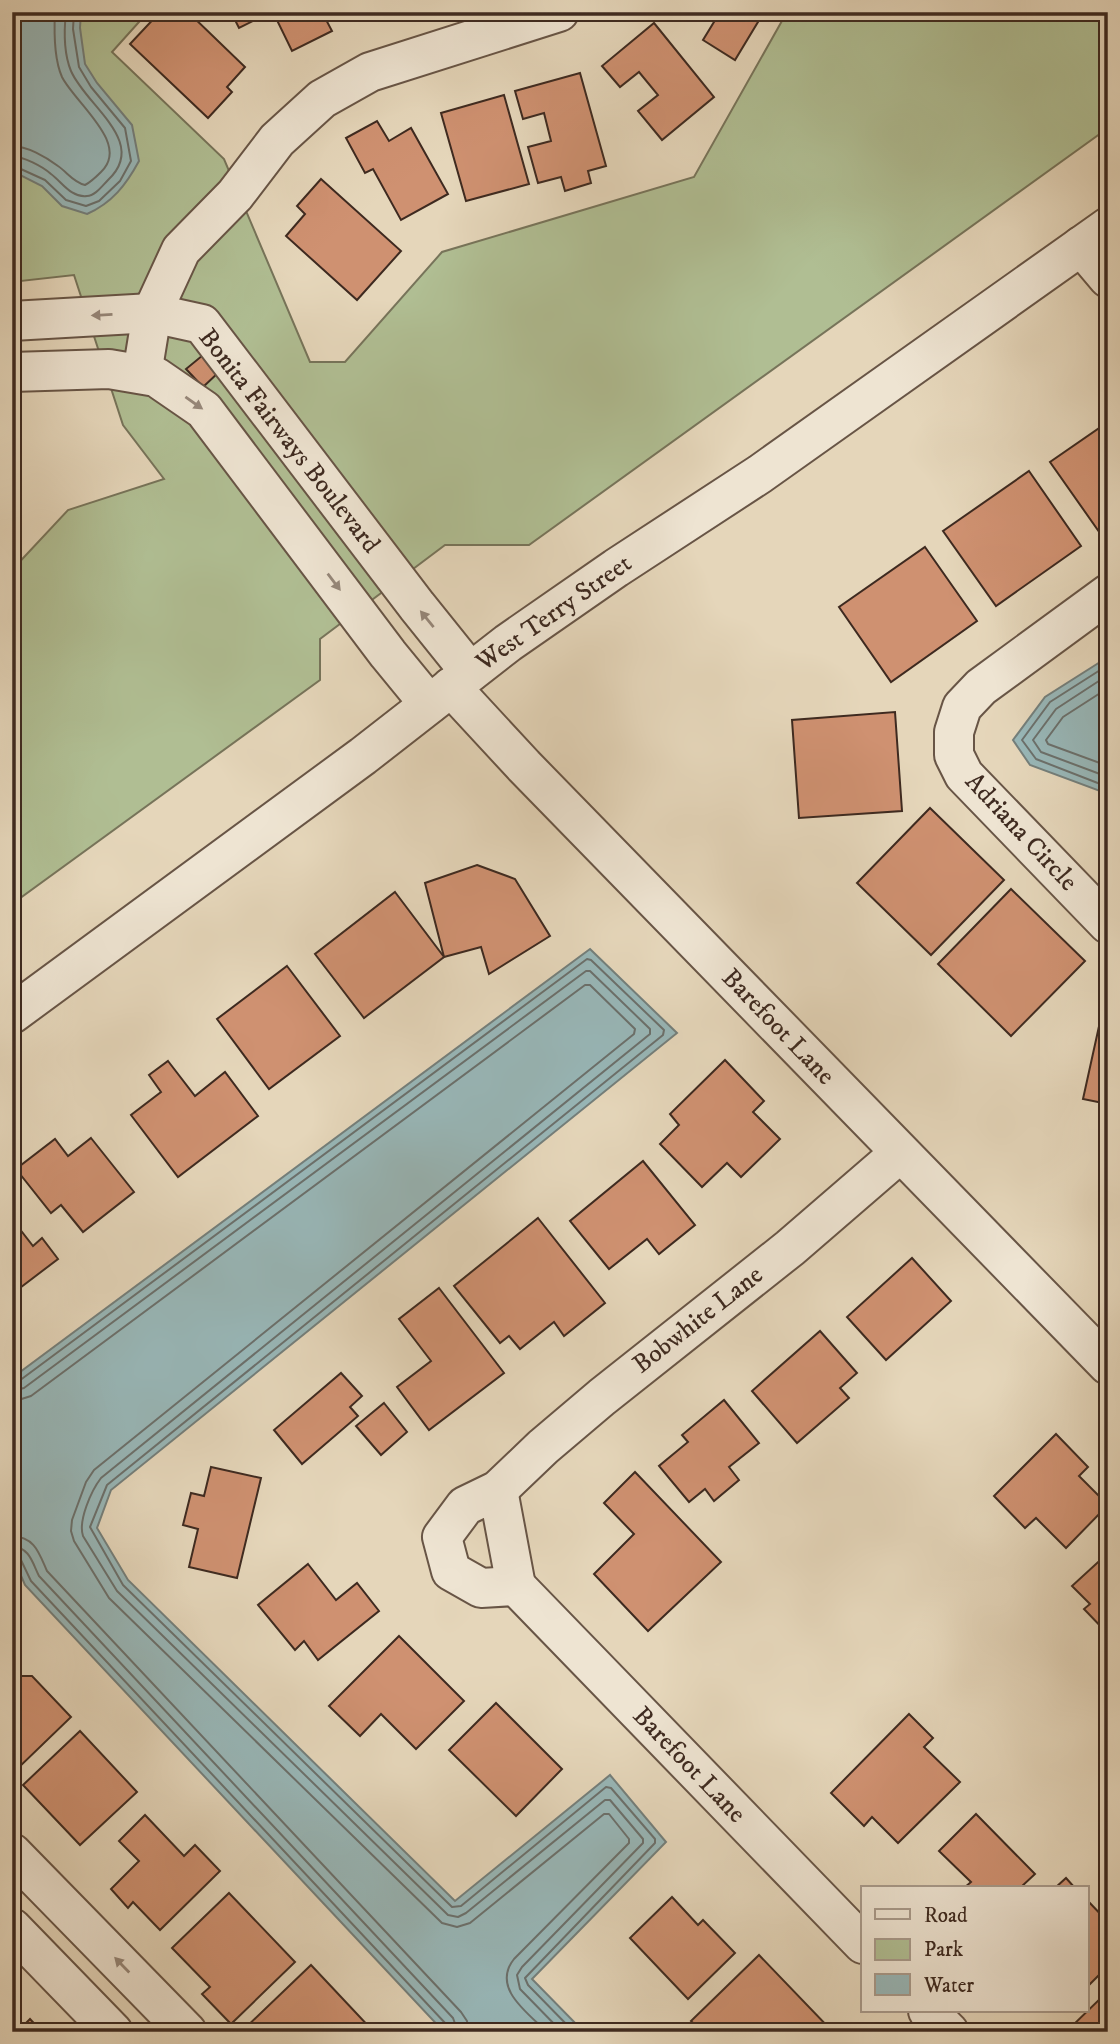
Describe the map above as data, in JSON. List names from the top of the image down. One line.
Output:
{"streets":{"street":["Bonita Fairways Boulevard","West Terry Street","Adriana Circle","Barefoot Lane","Bobwhite Lane"]},"crossings":[["Bonita Fairways Boulevard","West Terry Street"],["Bonita Fairways Boulevard","Barefoot Lane"],["West Terry Street","Barefoot Lane"],["Barefoot Lane","Bobwhite Lane"]],"legend":["Road","Park","Water"]}
